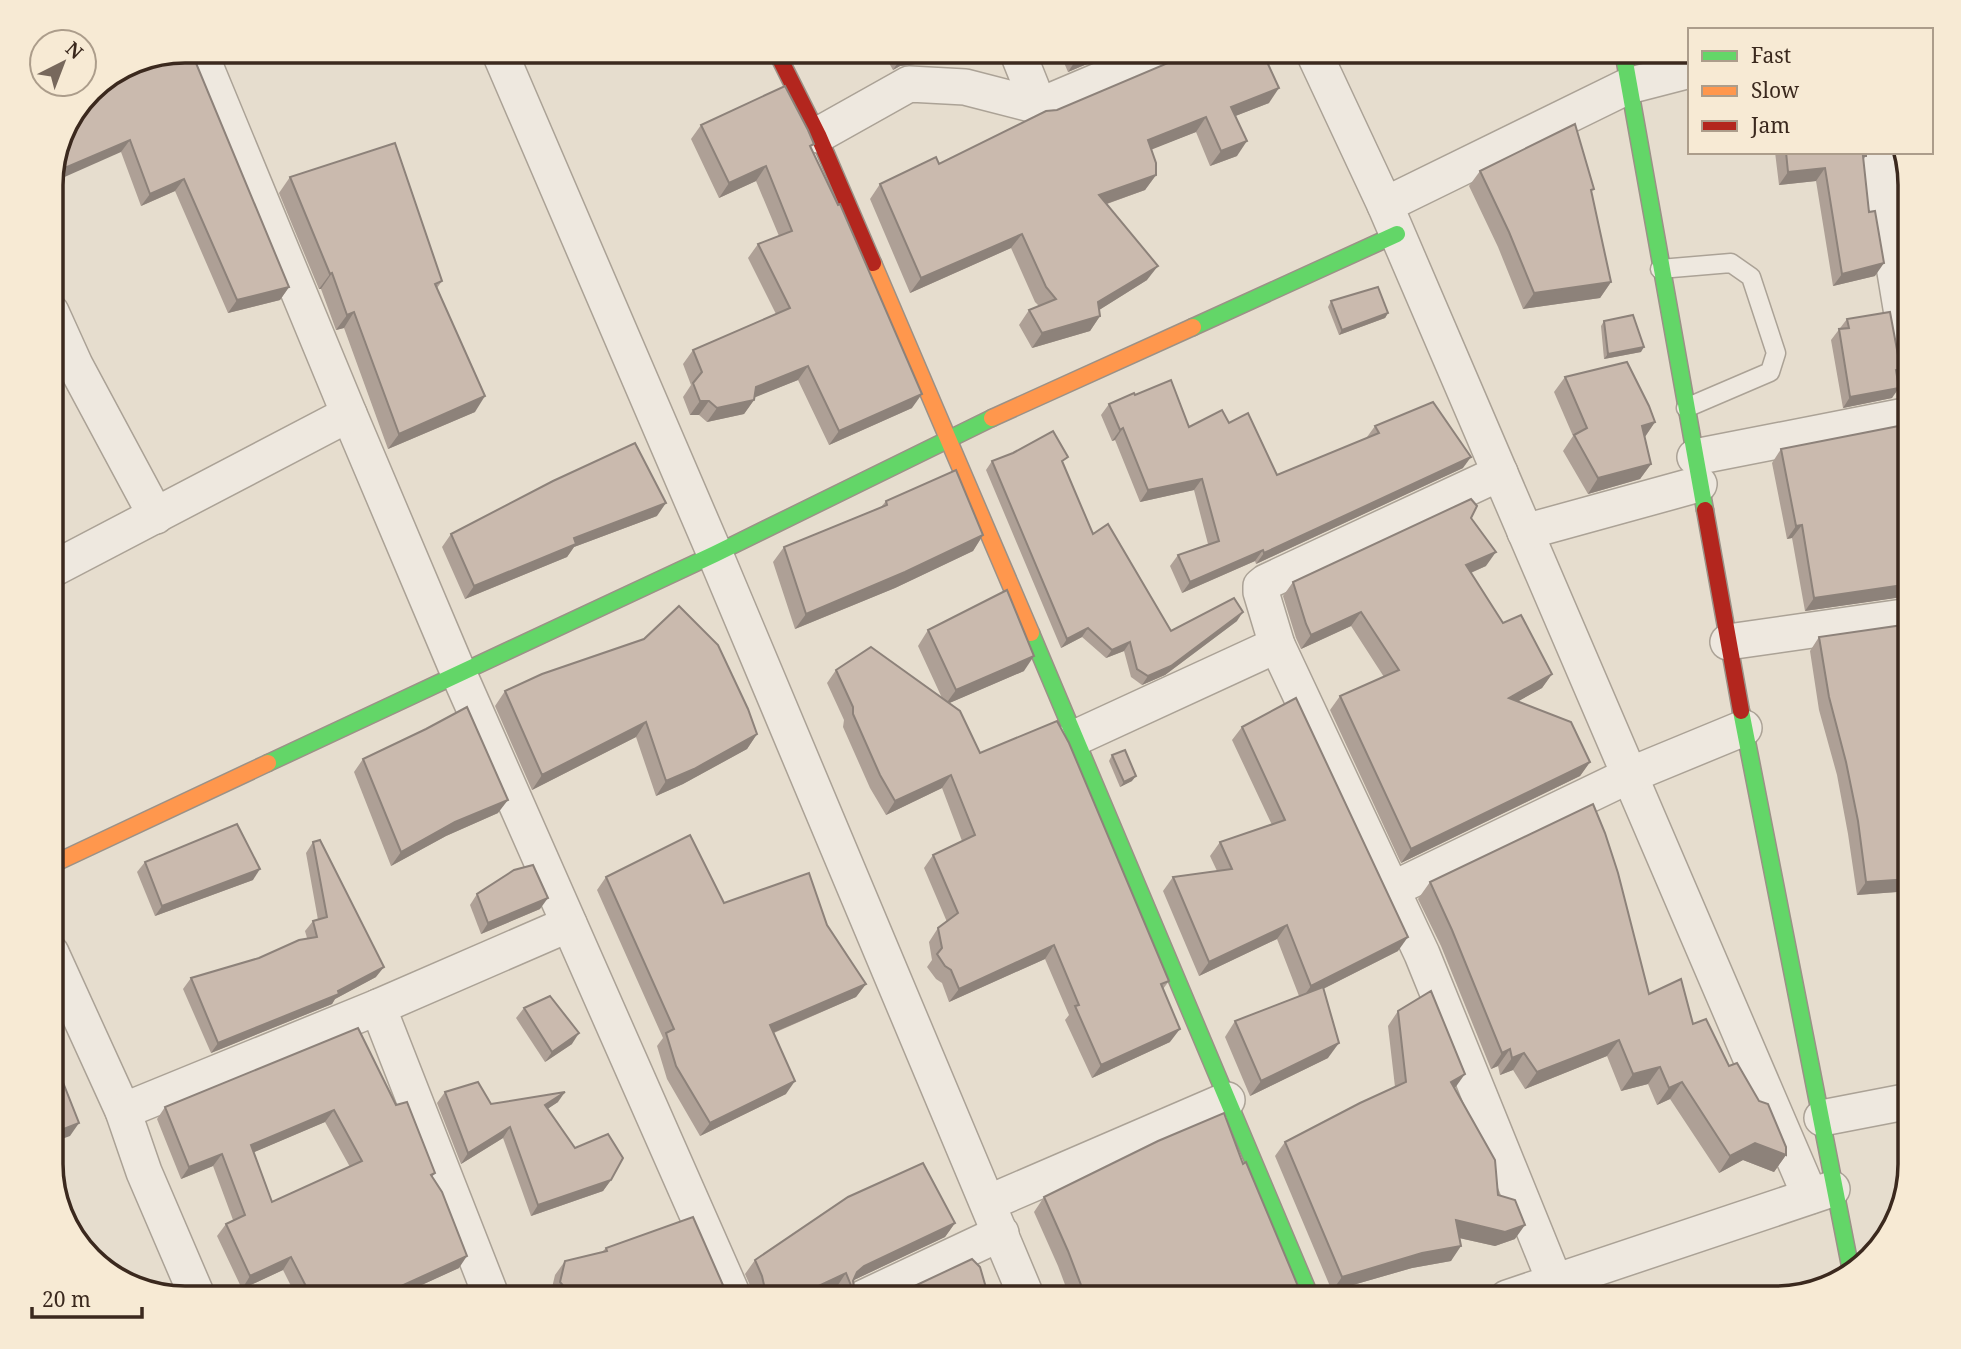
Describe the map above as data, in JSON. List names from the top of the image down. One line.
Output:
{"legend":["Fast","Slow","Jam"],"scale_bar":"20 m","north":"top right"}
